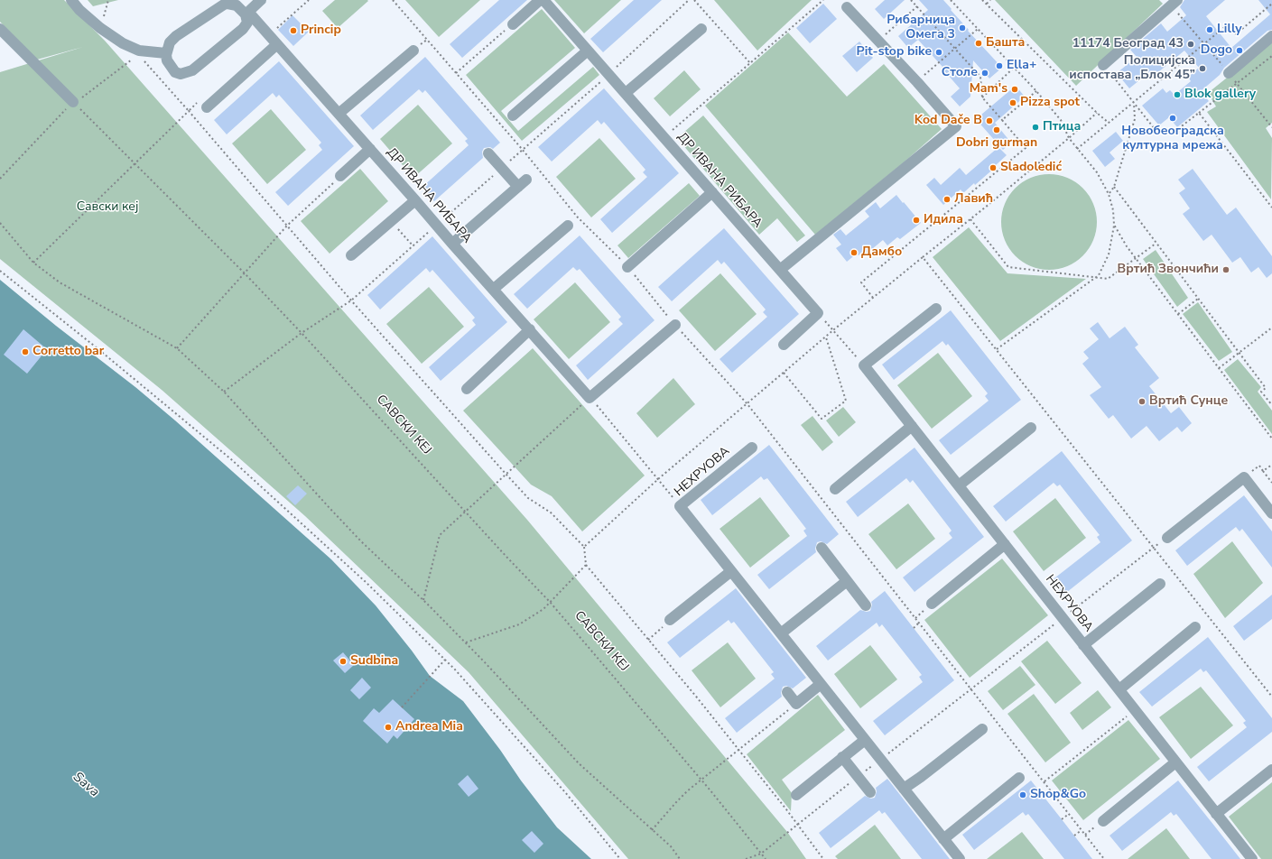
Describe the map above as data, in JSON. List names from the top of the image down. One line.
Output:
{"streets":{"street":["ДР ИВАНА РИБАРА","НЕХРУОВА"],"path":["САВСКИ КЕЈ"]},"water":["Sava"],"parks":["Савски кеј"],"places":["Рибарница Омега 3","Lilly","Princip","Башта","11174 Београд 43","Dogo","Pit-stop bike","Ella+","Полицијска испостава „Блок 45”","Столе","Mam's","Blok gallery","Pizza spot","Новобеоградска културна мрежа","Kod Dače B","Птица","Dobri gurman","Sladoledić","Лавић","Идила","Дамбо","Вртић Звончићи","Corretto bar","Вртић Сунце","Sudbina","Andrea Mia","Shop&Go"]}
